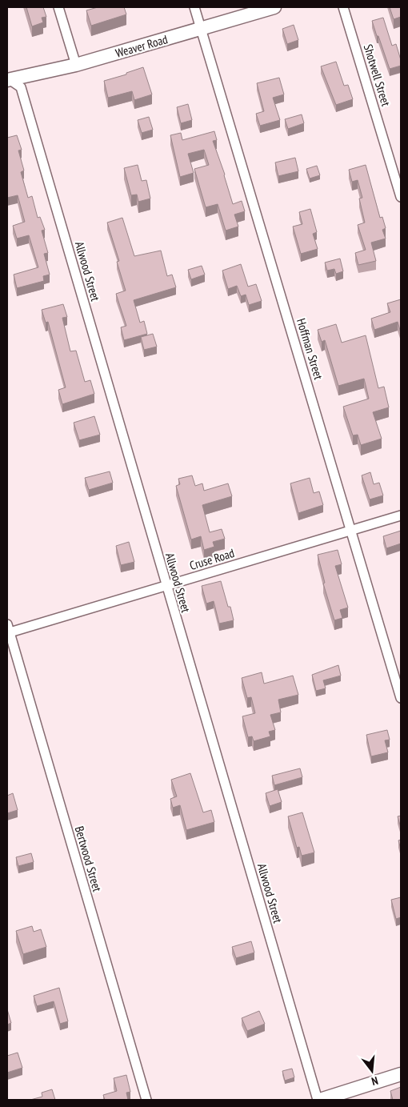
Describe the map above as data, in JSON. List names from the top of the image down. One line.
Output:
{"streets":{"street":["Weaver Road","Shotwell Street","Allwood Street","Hoffman Street","Cruse Road","Bertwood Street"]},"crossings":[["Weaver Road","Allwood Street"],["Weaver Road","Hoffman Street"],["Allwood Street","Cruse Road"],["Hoffman Street","Cruse Road"],["Cruse Road","Bertwood Street"]],"north":"bottom"}
